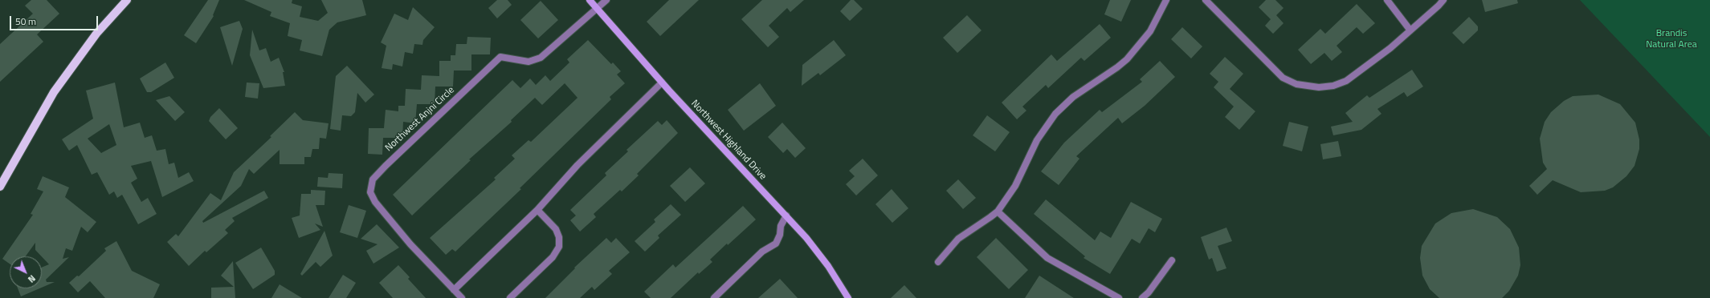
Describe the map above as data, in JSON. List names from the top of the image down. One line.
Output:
{"streets":{"main road":["Northwest Highland Drive"],"street":["Northwest Anjni Circle"]},"crossings":[["Northwest Anjni Circle","Northwest Highland Drive"]],"parks":["Brandis Natural Area"],"scale_bar":"50 m","north":"bottom right"}
